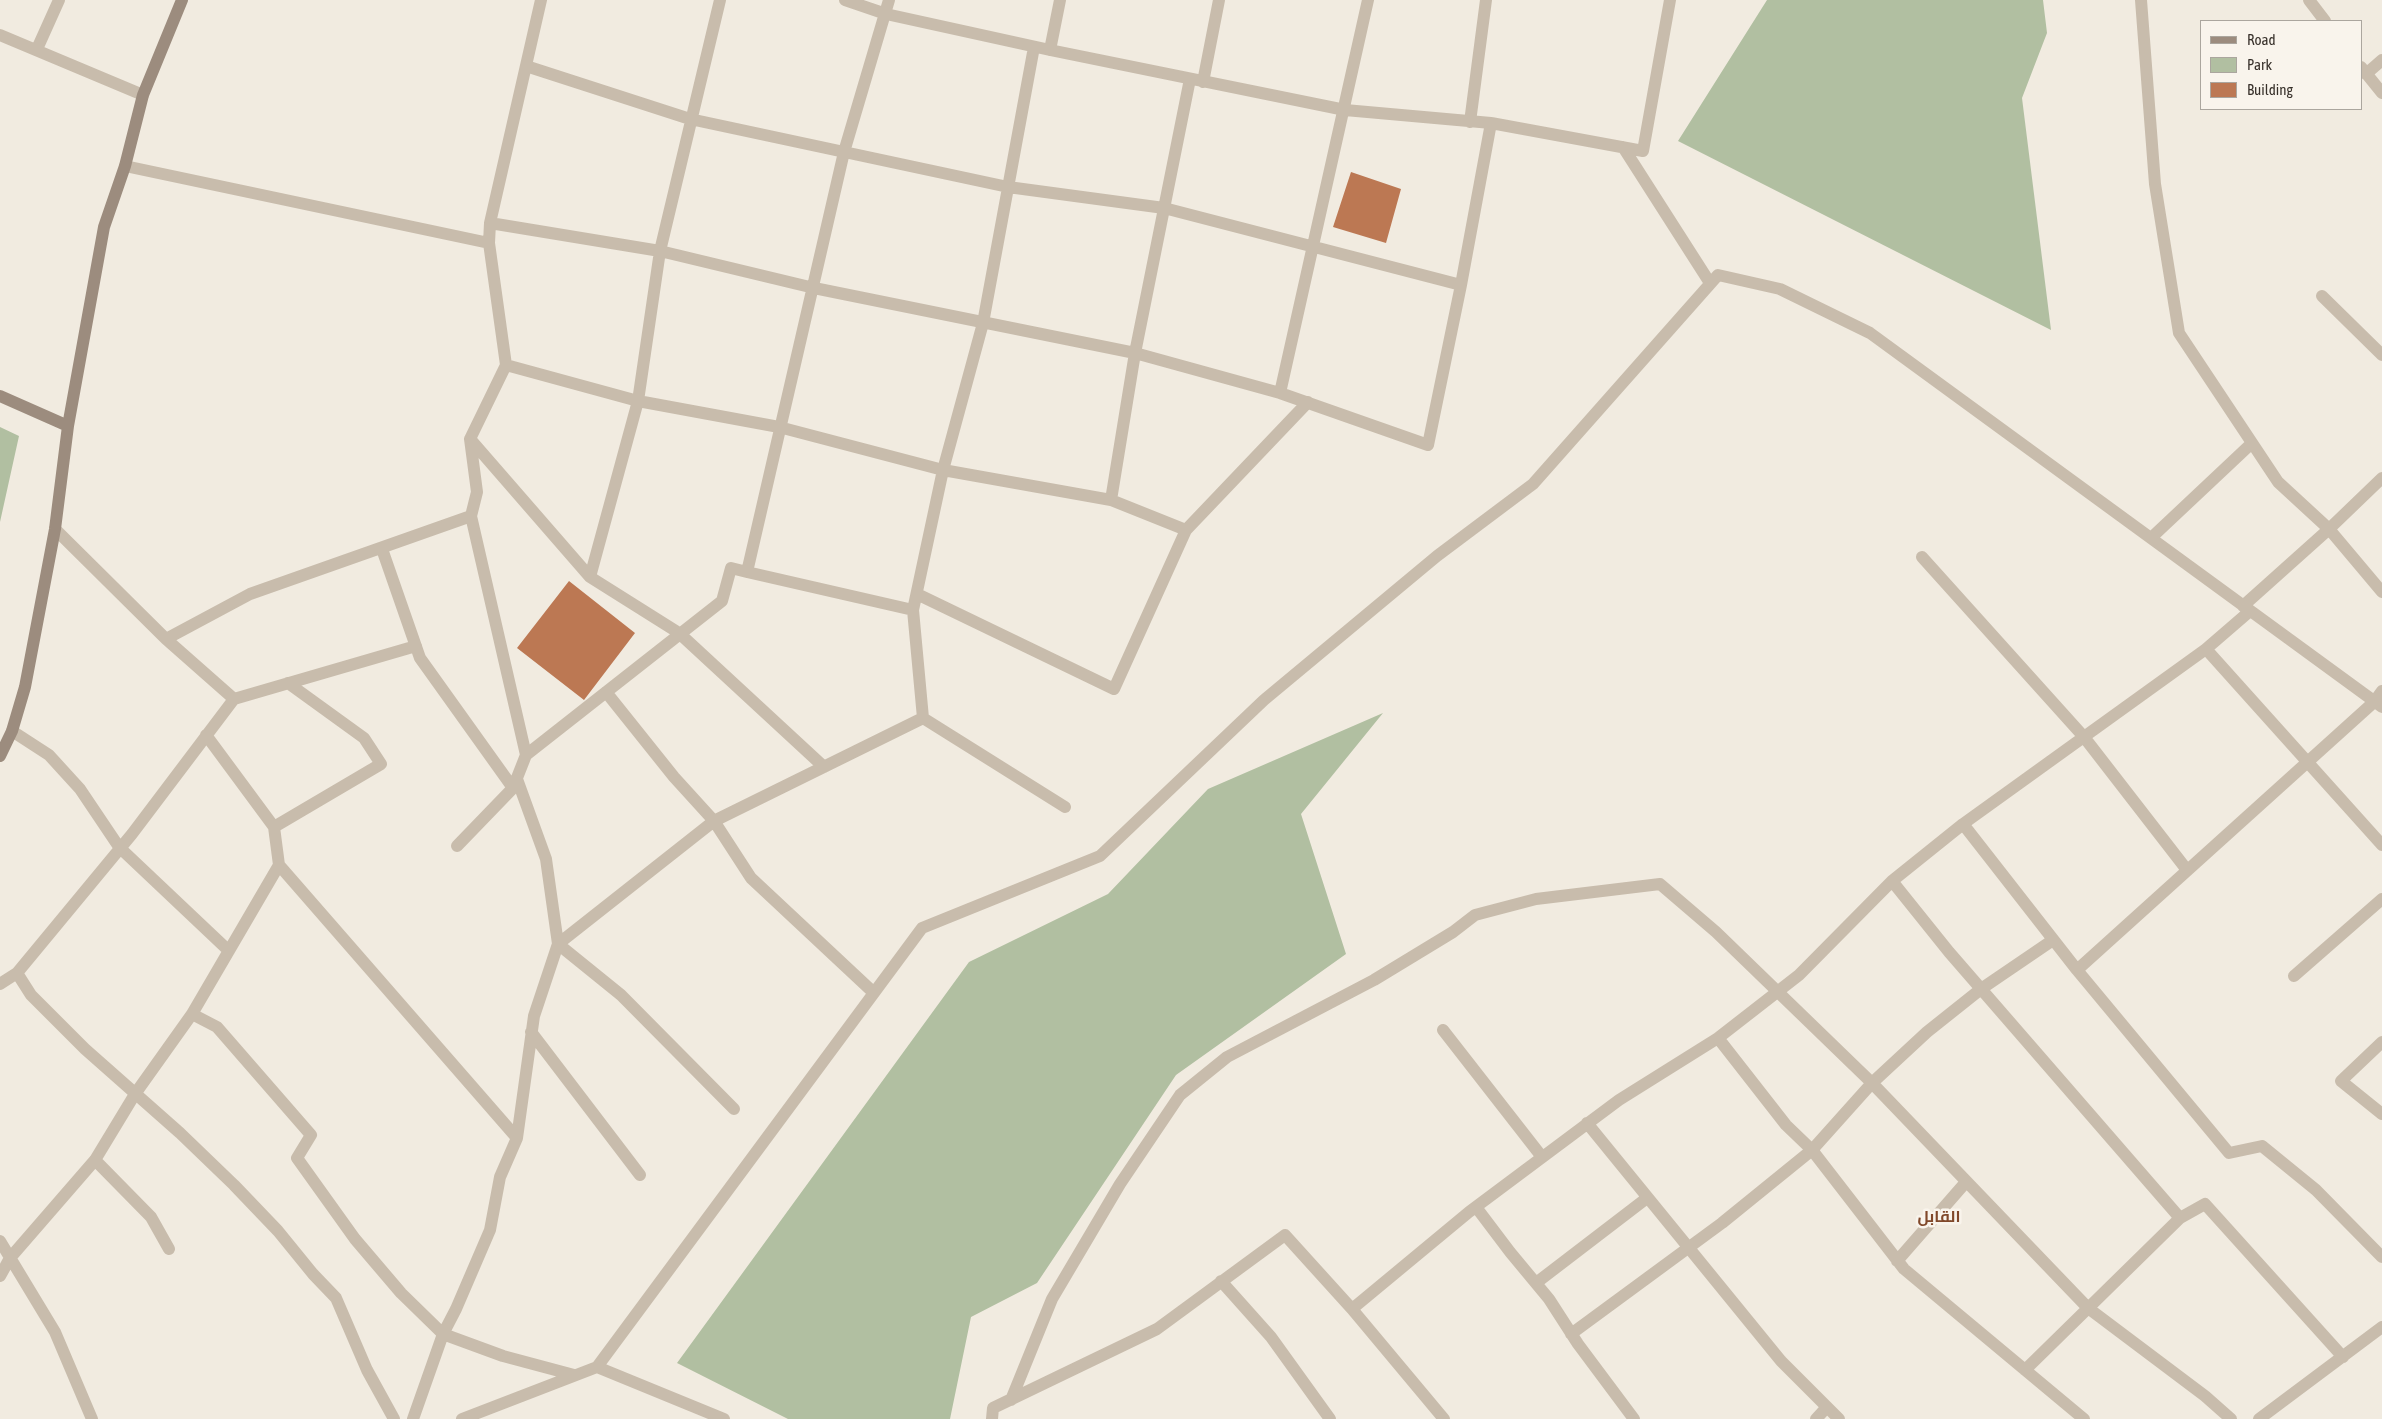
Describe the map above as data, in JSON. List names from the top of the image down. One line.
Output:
{"districts":["القابل"],"legend":["Road","Park","Building"]}
